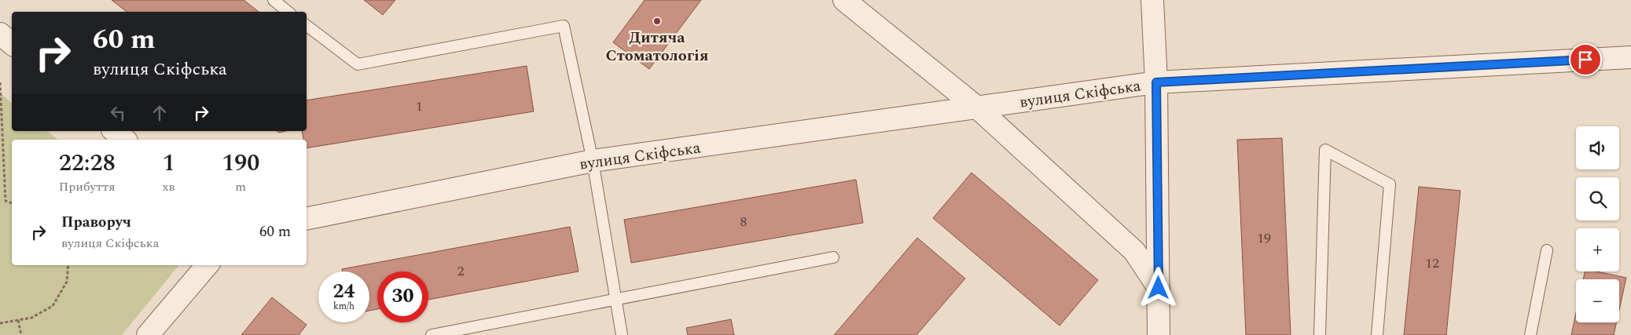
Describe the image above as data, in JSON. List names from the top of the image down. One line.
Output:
{"streets":{"street":["вулиця Скіфська"]},"places":["Дитяча Стоматологія"],"house_numbers":["1","8","19","12","2"],"page":{"turn":["60 m","вулиця Скіфська"],"map_buttons":["+","−"],"eta":["22:28","Прибуття","1","хв","190","m"],"list":[{"name":"Праворуч","note":"вулиця Скіфська","value":"60 m"}],"speed":"24 km/h","limit":"30"}}
